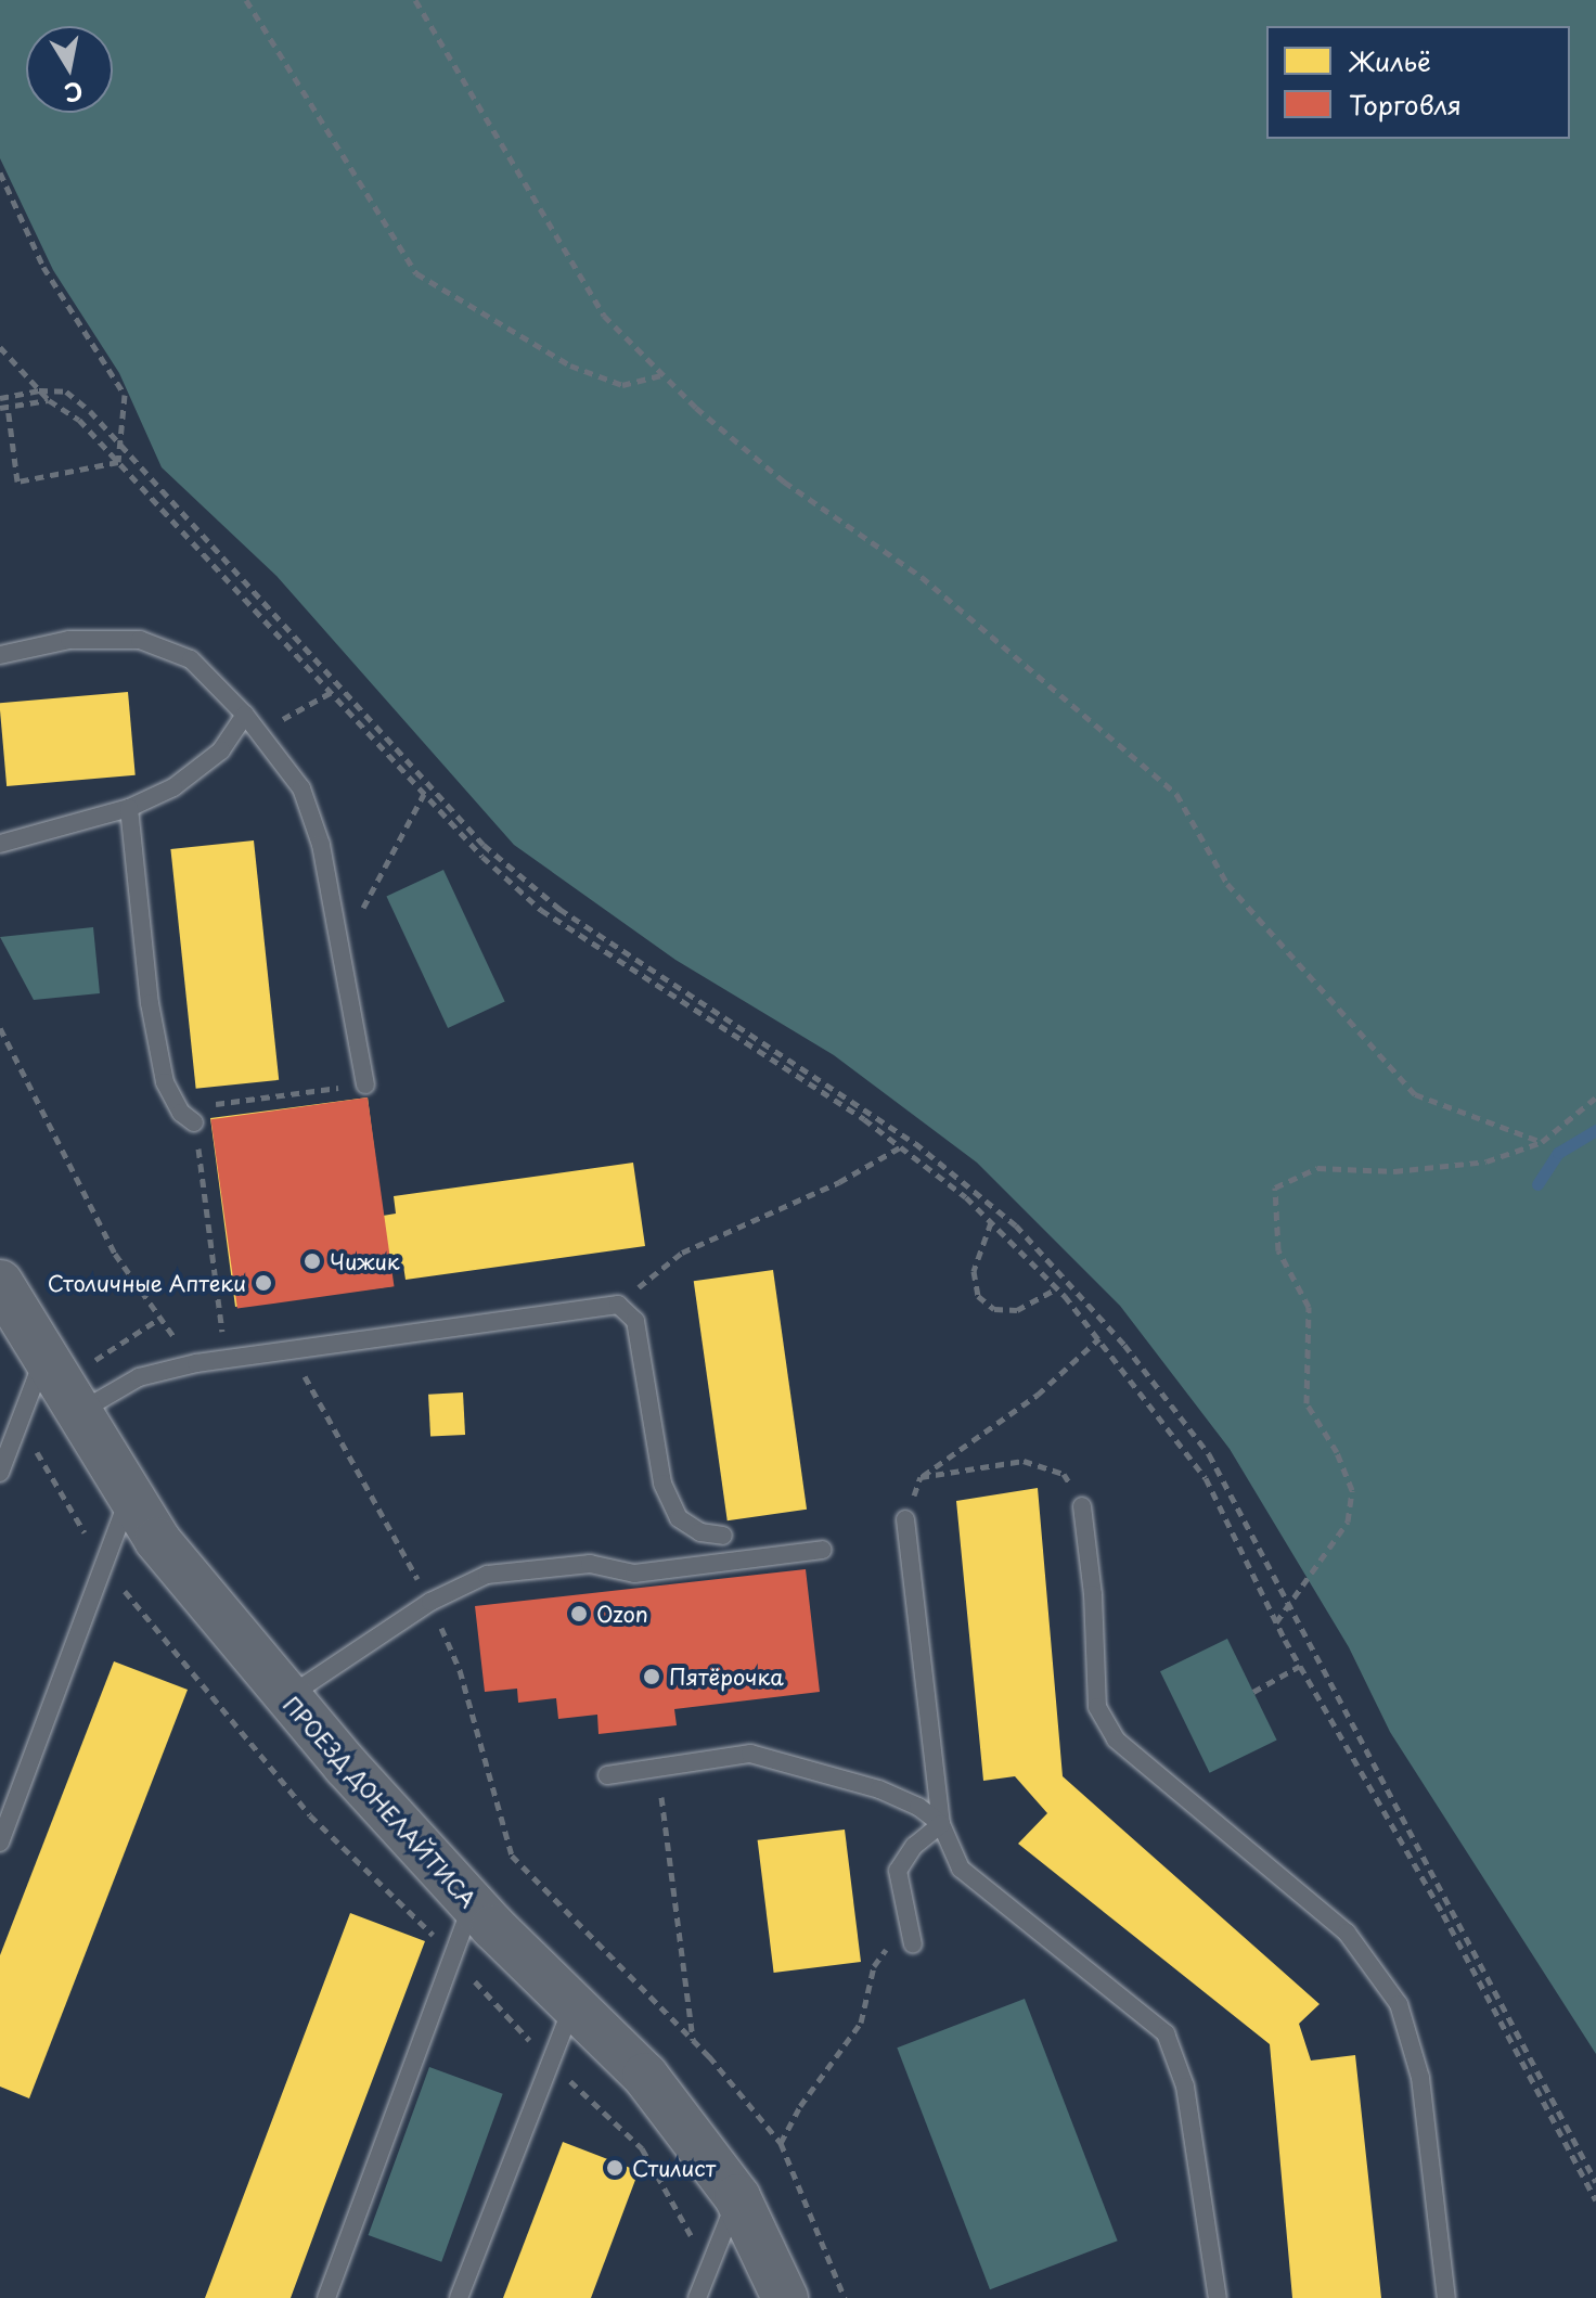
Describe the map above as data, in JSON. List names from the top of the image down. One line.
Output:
{"streets":{"street":["ПРОЕЗД ДОНЕЛАЙТИСА"]},"places":["Чижик","Столичные Аптеки","Ozon","Пятёрочка","Стилист"],"legend":["Жильё","Торговля"],"north":"bottom"}
